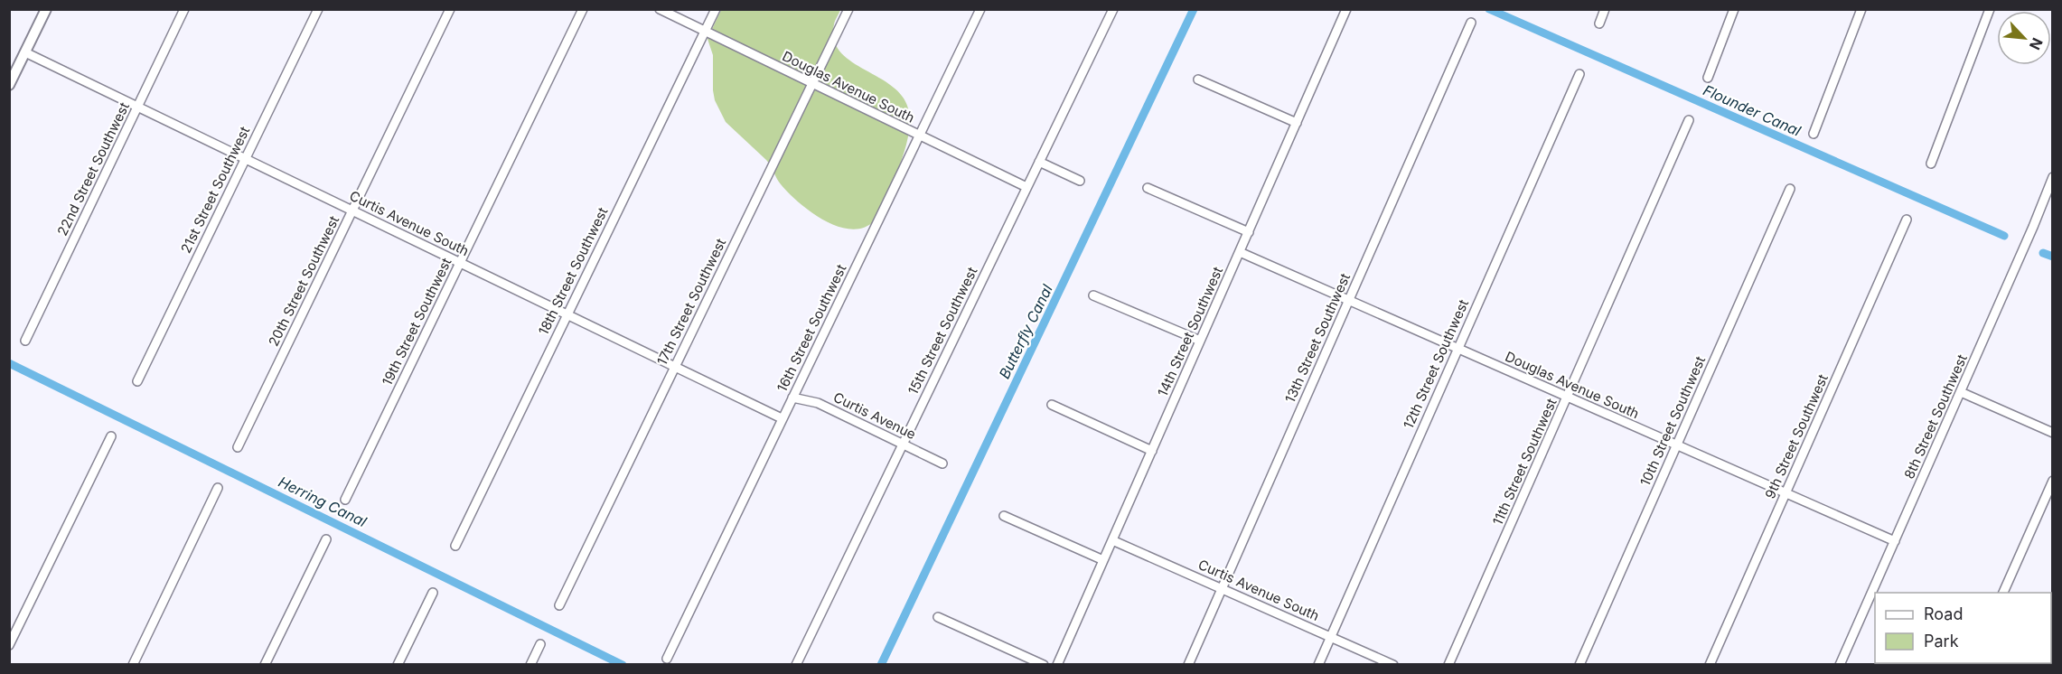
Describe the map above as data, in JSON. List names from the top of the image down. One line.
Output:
{"streets":{"street":["Douglas Avenue South","22nd Street Southwest","21st Street Southwest","Curtis Avenue South","18th Street Southwest","20th Street Southwest","17th Street Southwest","19th Street Southwest","16th Street Southwest","15th Street Southwest","14th Street Southwest","13th Street Southwest","12th Street Southwest","Curtis Avenue","8th Street Southwest","10th Street Southwest","9th Street Southwest","11th Street Southwest"]},"crossings":[["Douglas Avenue South","18th Street Southwest"],["Douglas Avenue South","17th Street Southwest"],["Douglas Avenue South","16th Street Southwest"],["Douglas Avenue South","15th Street Southwest"],["Douglas Avenue South","14th Street Southwest"],["Douglas Avenue South","13th Street Southwest"],["Douglas Avenue South","12th Street Southwest"],["Douglas Avenue South","8th Street Southwest"],["Douglas Avenue South","10th Street Southwest"],["Douglas Avenue South","9th Street Southwest"],["Douglas Avenue South","11th Street Southwest"],["22nd Street Southwest","Curtis Avenue South"],["21st Street Southwest","Curtis Avenue South"],["Curtis Avenue South","18th Street Southwest"],["Curtis Avenue South","20th Street Southwest"],["Curtis Avenue South","17th Street Southwest"],["Curtis Avenue South","19th Street Southwest"],["Curtis Avenue South","16th Street Southwest"],["Curtis Avenue South","14th Street Southwest"],["Curtis Avenue South","13th Street Southwest"],["Curtis Avenue South","12th Street Southwest"],["16th Street Southwest","Curtis Avenue"],["15th Street Southwest","Curtis Avenue"]],"water":["Flounder Canal","Butterfly Canal","Herring Canal"],"legend":["Road","Park"],"north":"bottom right"}
